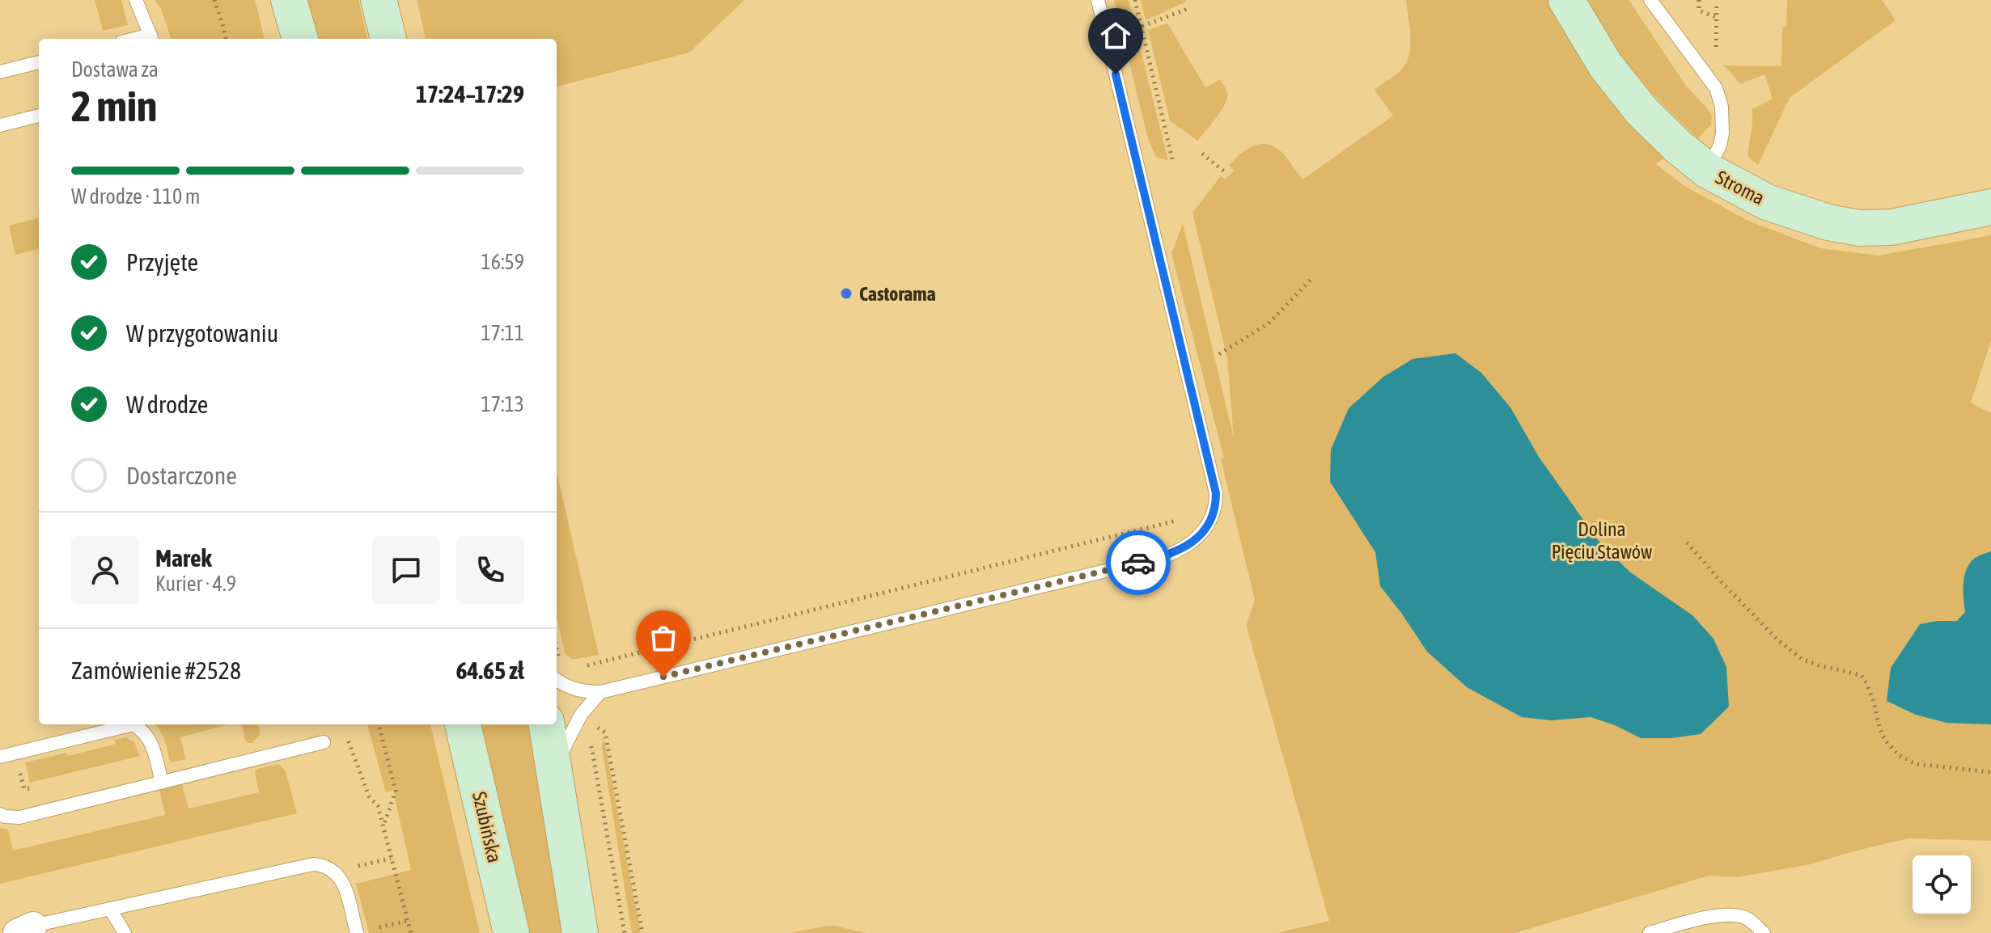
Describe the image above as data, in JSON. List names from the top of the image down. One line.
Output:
{"streets":{"main road":["Stroma","Szubińska"]},"parks":["Dolina Pięciu Stawów"],"places":["Castorama"],"page":{"heading":["2 min","Dostawa za","17:24–17:29"],"panel":["Marek","Kurier · 4.9","Zamówienie #2528","64.65 zł"],"bar":"W drodze · 110 m","list":[["Przyjęte","16:59"],["W przygotowaniu","17:11"],["W drodze","17:13"],"Dostarczone"]}}
